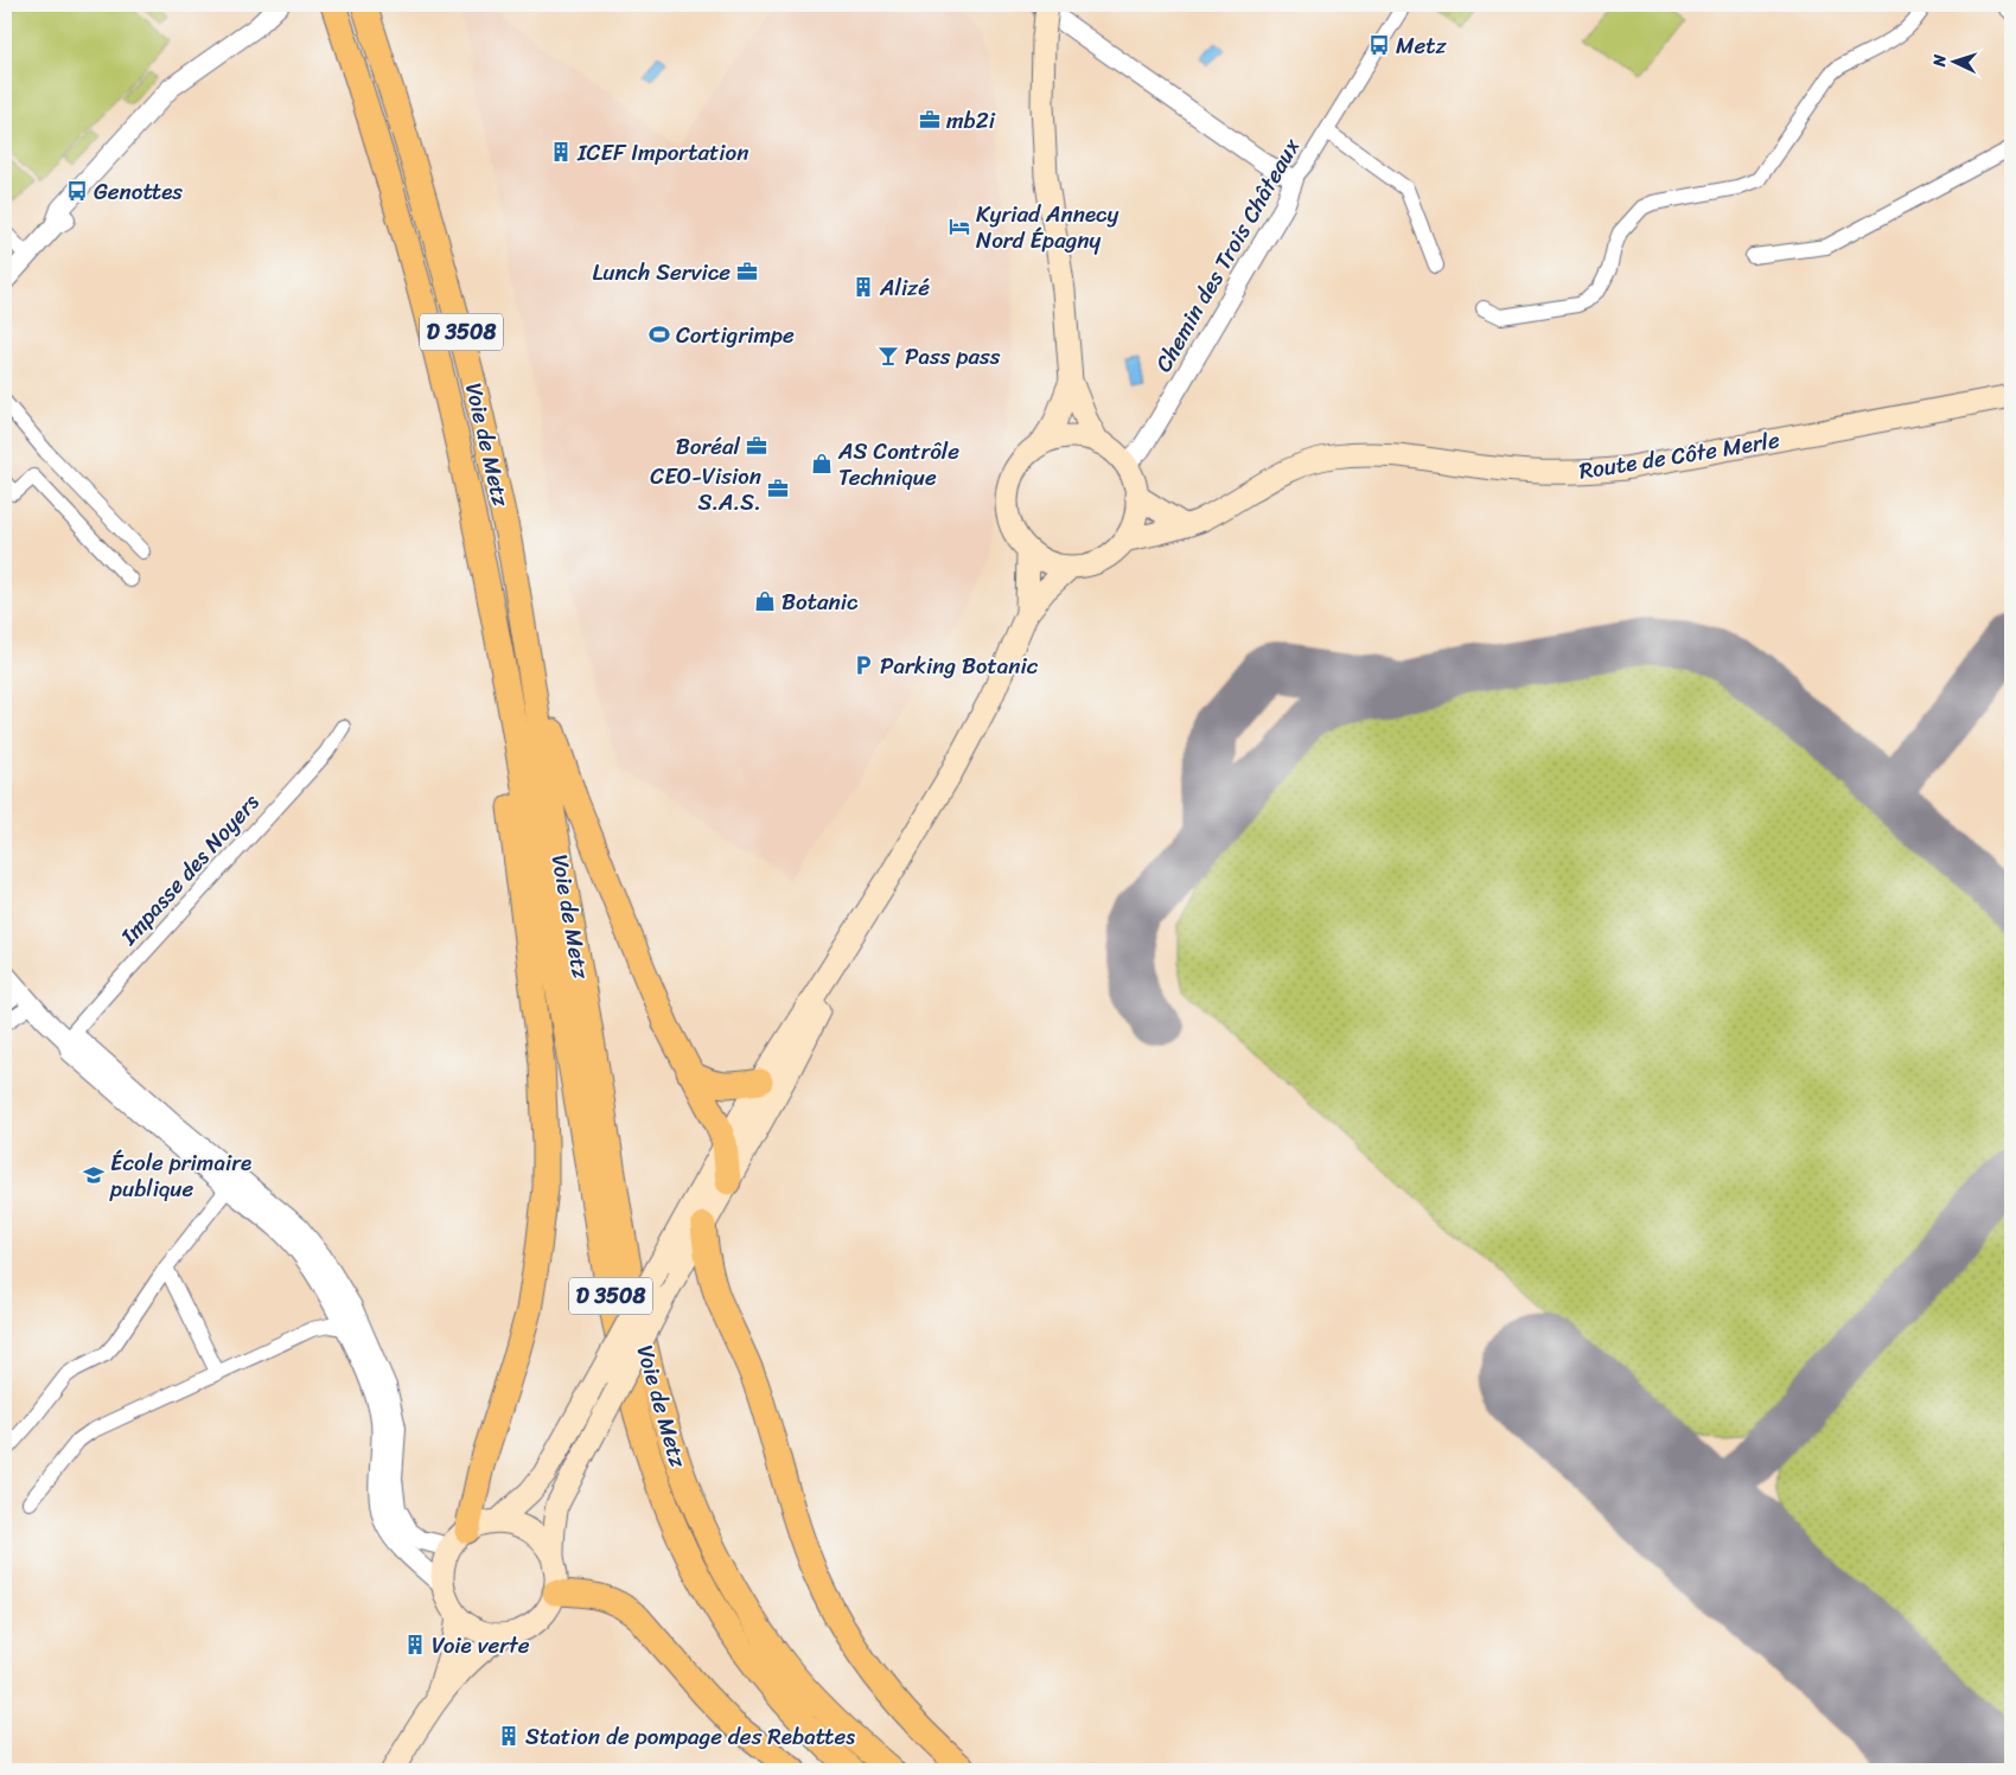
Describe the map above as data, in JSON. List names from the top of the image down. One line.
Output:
{"streets":{"highway":["D 3508","Voie de Metz"],"main road":["Route de Côte Merle"],"street":["Chemin des Trois Châteaux","Impasse des Noyers"]},"crossings":[["Chemin des Trois Châteaux","Route de Côte Merle"]],"places":{"bus stop":["Metz","Genottes"],"office":["mb2i","Lunch Service","Boréal","CEO-Vision S.A.S."],"building":["ICEF Importation","Alizé","Voie verte","Station de pompage des Rebattes"],"hotel":["Kyriad Annecy Nord Épagny"],"sports":["Cortigrimpe"],"bar":["Pass pass"],"shop":["AS Contrôle Technique","Botanic"],"parking":["Parking Botanic"],"school or university":["École primaire publique"]},"north":"left"}
